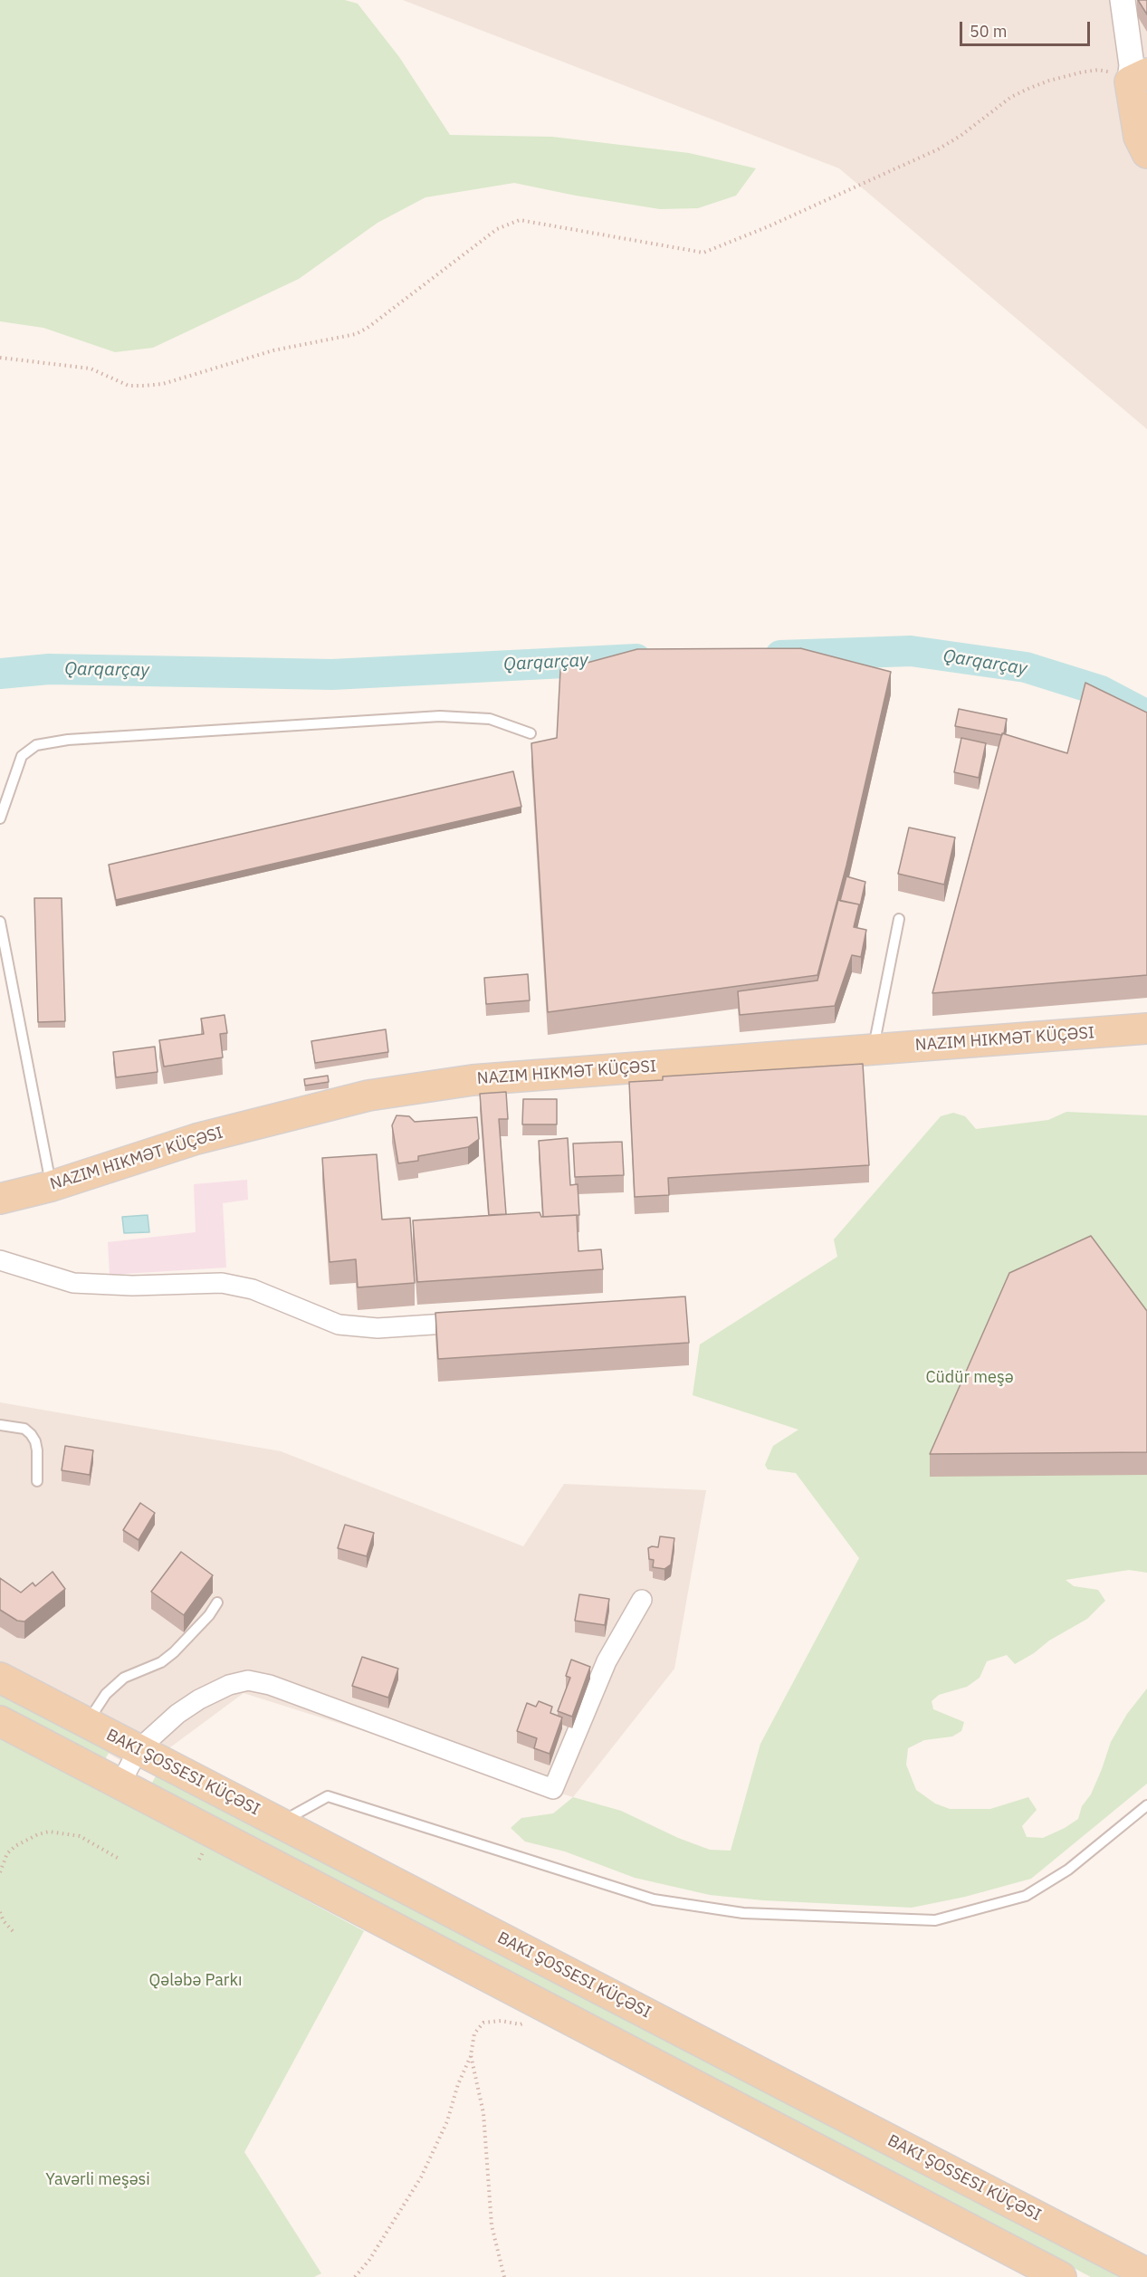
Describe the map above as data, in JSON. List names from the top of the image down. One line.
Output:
{"streets":{"main road":["NAZIM HIKMƏT KÜÇƏSI"]},"water":["Qarqarçay"],"parks":["Cüdür meşə","Qələbə Parkı","Yavərli meşəsi"],"scale_bar":"50 m"}
